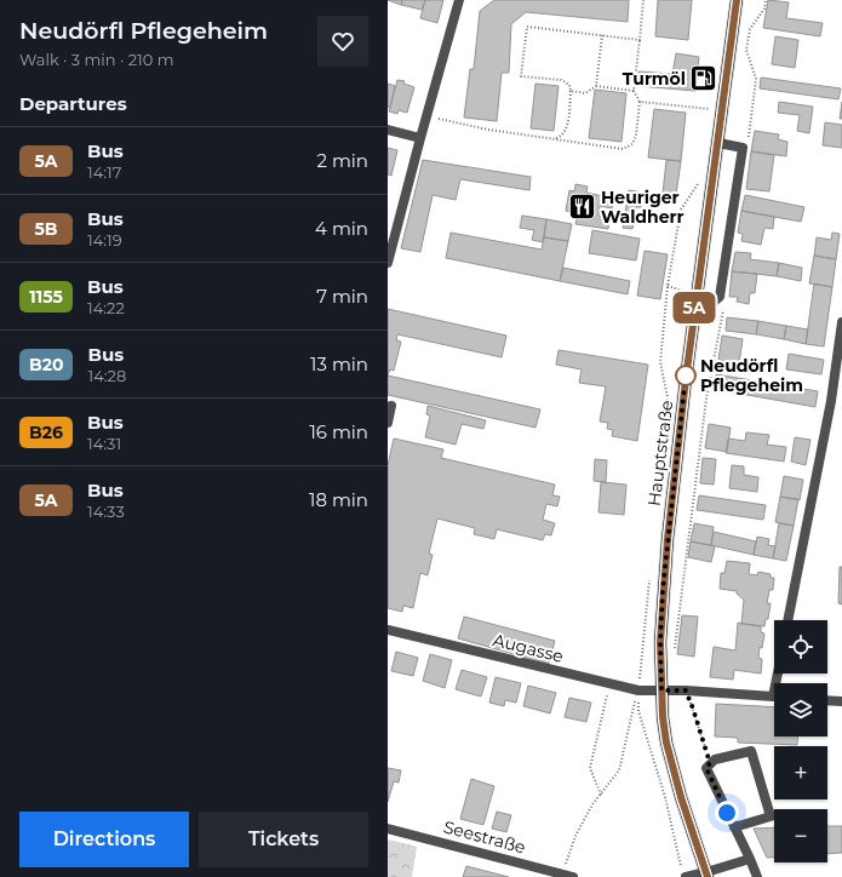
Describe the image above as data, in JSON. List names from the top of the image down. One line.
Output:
{"streets":{"main road":["Hauptstraße"],"street":["Augasse","Seestraße"]},"crossings":[["Hauptstraße","Augasse"]],"places":{"fuel station":["Turmöl"],"restaurant":["Heuriger Waldherr"],"other":["Neudörfl Pflegeheim"]},"lines":["bus line 5A"],"page":{"heading":[["Neudörfl Pflegeheim","Walk · 3 min · 210 m"],"Departures"],"on_map":"5A","list":[{"mark":"5A","name":"Bus","note":"14:17","value":"2 min"},{"mark":"5B","name":"Bus","note":"14:19","value":"4 min"},{"mark":"1155","name":"Bus","note":"14:22","value":"7 min"},{"mark":"B20","name":"Bus","note":"14:28","value":"13 min"},{"mark":"B26","name":"Bus","note":"14:31","value":"16 min"},{"mark":"5A","name":"Bus","note":"14:33","value":"18 min"}],"map_buttons":["+","−"],"buttons":["Directions","Tickets"]}}
